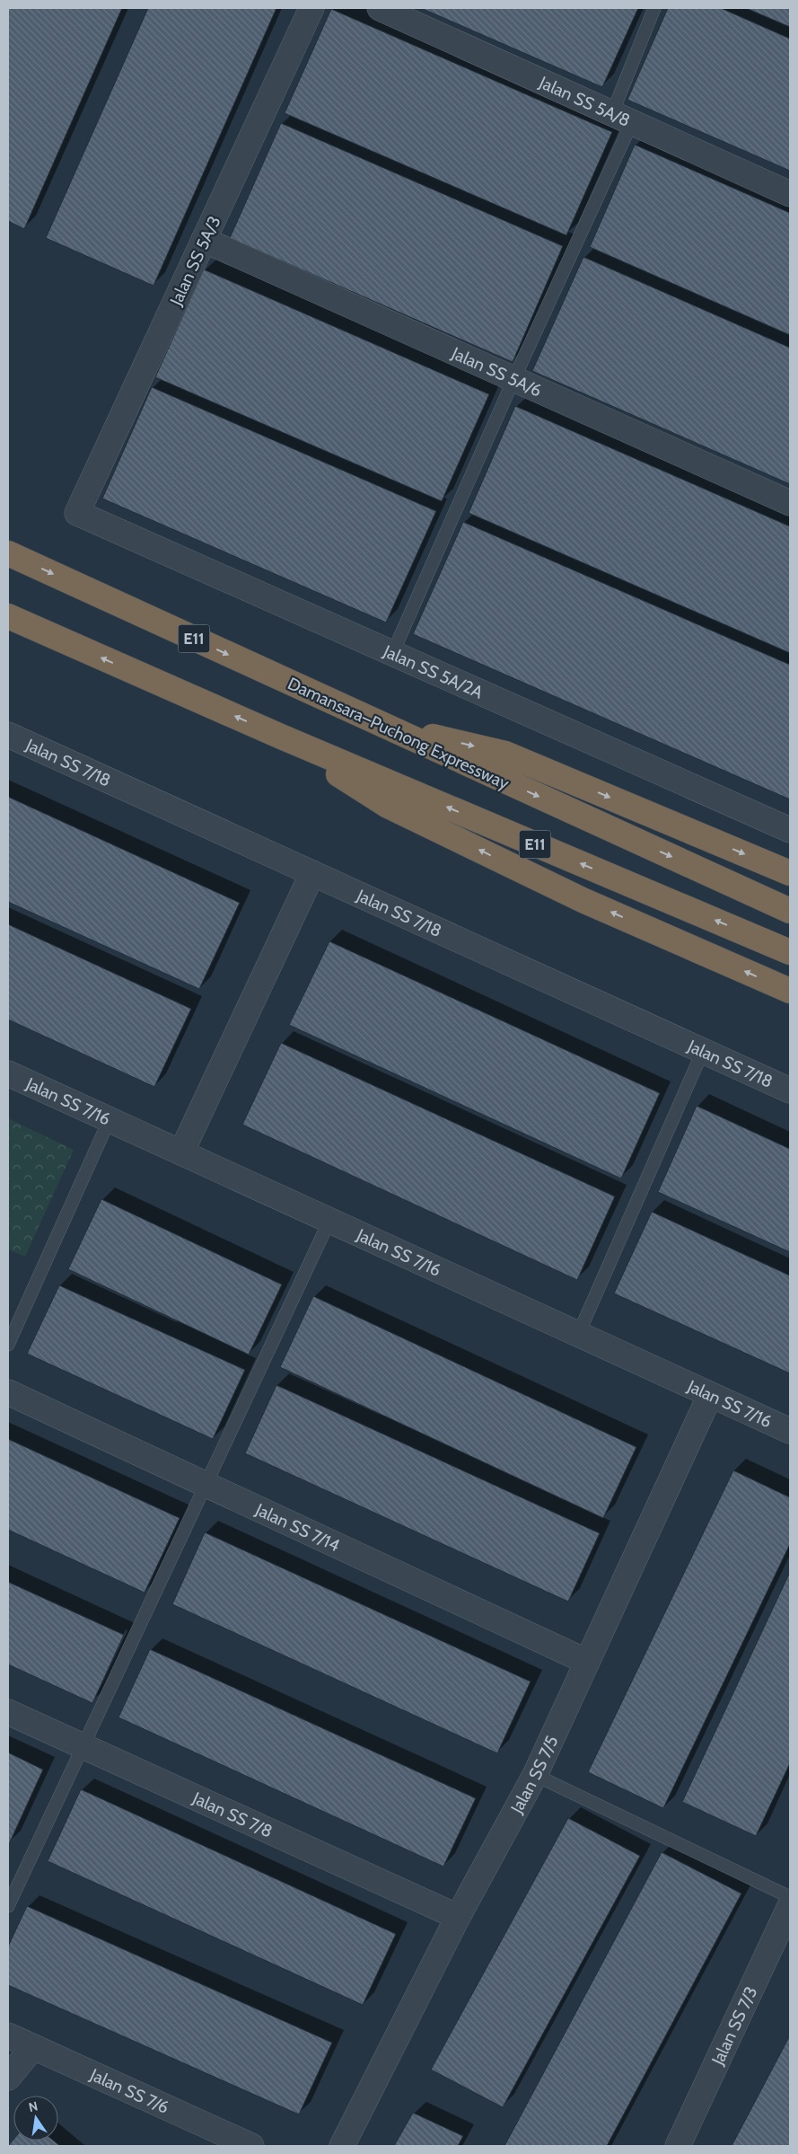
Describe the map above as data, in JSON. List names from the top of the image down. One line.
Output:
{"streets":{"highway":["E11","Damansara–Puchong Expressway"],"street":["Jalan SS 5A/8","Jalan SS 5A/3","Jalan SS 5A/6","Jalan SS 5A/2A","Jalan SS 7/18","Jalan SS 7/16","Jalan SS 7/14","Jalan SS 7/5","Jalan SS 7/8","Jalan SS 7/3","Jalan SS 7/6"]},"crossings":[["Jalan SS 5A/3","Jalan SS 5A/6"],["Jalan SS 5A/3","Jalan SS 5A/2A"],["Jalan SS 7/16","Jalan SS 7/5"],["Jalan SS 7/14","Jalan SS 7/5"],["Jalan SS 7/5","Jalan SS 7/8"]],"north":"top"}
